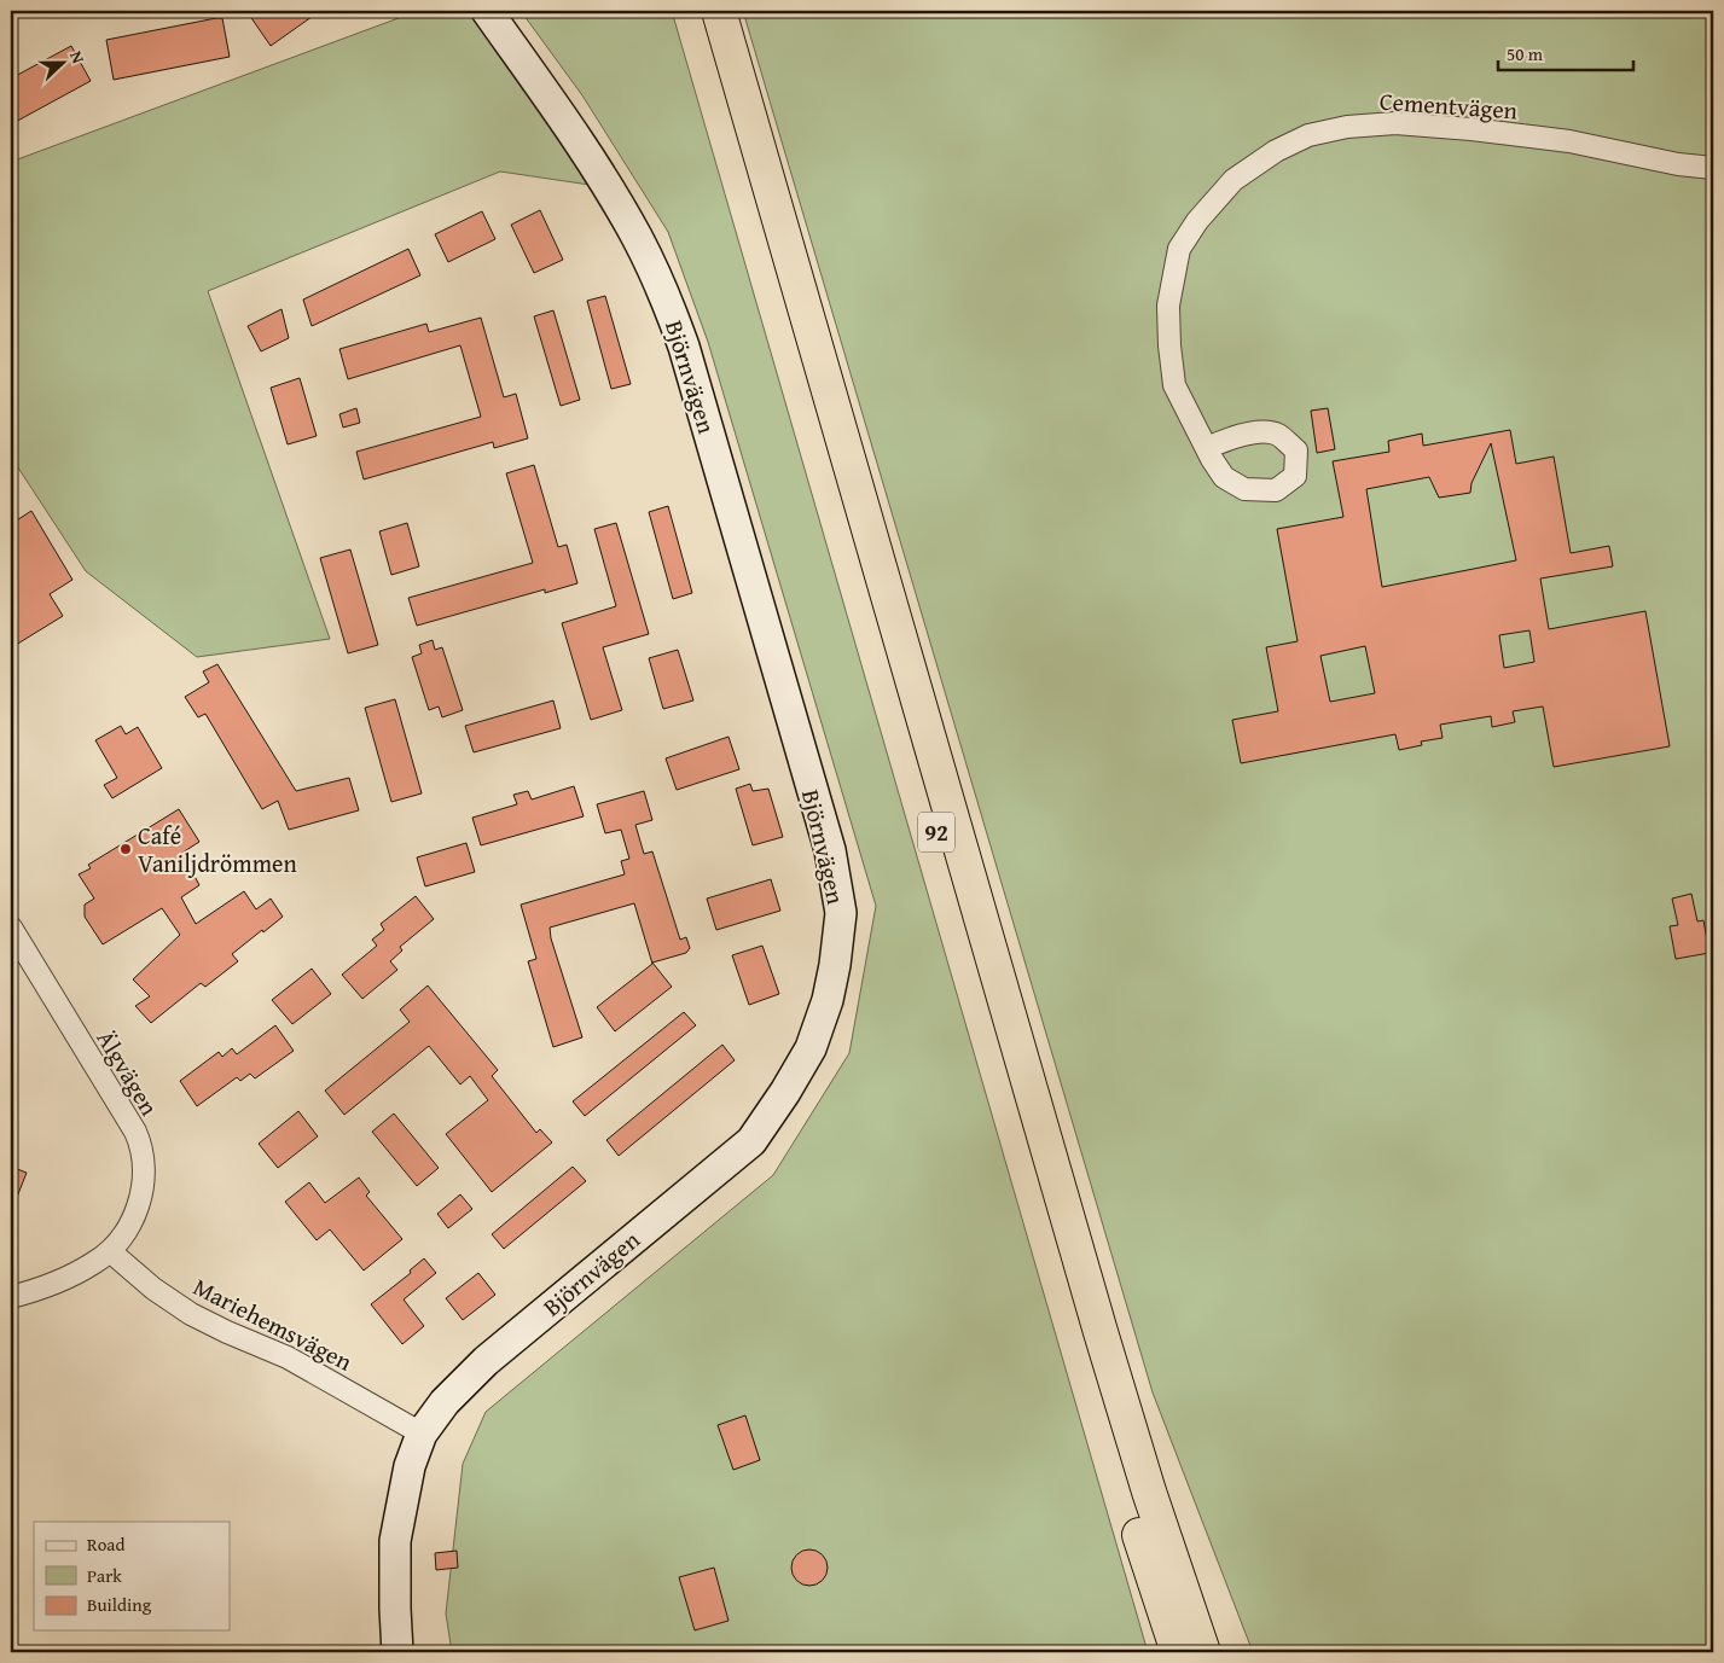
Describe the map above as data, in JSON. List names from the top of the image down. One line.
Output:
{"streets":{"highway":["92"],"street":["Cementvägen","Björnvägen","Älgvägen","Mariehemsvägen"]},"crossings":[["Björnvägen","Mariehemsvägen"],["Älgvägen","Mariehemsvägen"]],"places":["Café Vaniljdrömmen"],"legend":["Road","Park","Building"],"scale_bar":"50 m","north":"right"}
